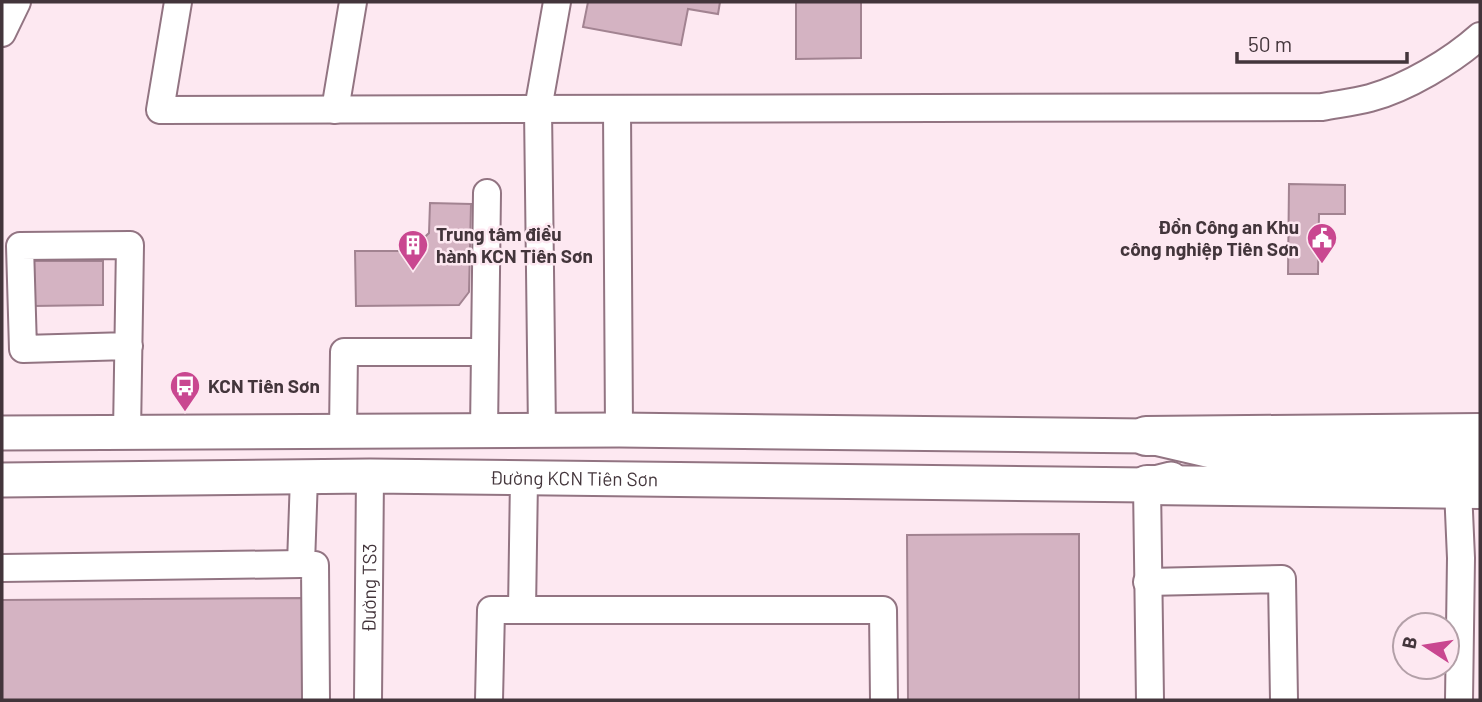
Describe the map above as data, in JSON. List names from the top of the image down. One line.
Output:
{"streets":{"main road":["Đường KCN Tiên Sơn"],"street":["Đường TS3"]},"crossings":[["Đường KCN Tiên Sơn","Đường TS3"]],"places":{"public building":["Đồn Công an Khu công nghiệp Tiên Sơn"],"building":["Trung tâm điều hành KCN Tiên Sơn"],"bus stop":["KCN Tiên Sơn"]},"scale_bar":"50 m","north":"left"}
